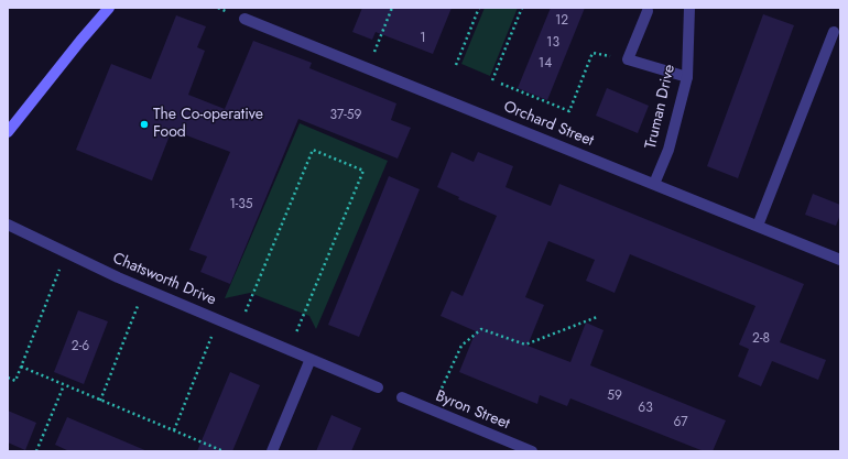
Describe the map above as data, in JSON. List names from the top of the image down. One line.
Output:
{"streets":{"street":["Truman Drive","Orchard Street","Chatsworth Drive","Byron Street"]},"crossings":[["Truman Drive","Orchard Street"]],"places":["The Co-operative Food"],"house_numbers":["12","1","13","14","37-59","1-35","2-8","2-6","59","63","67"]}
